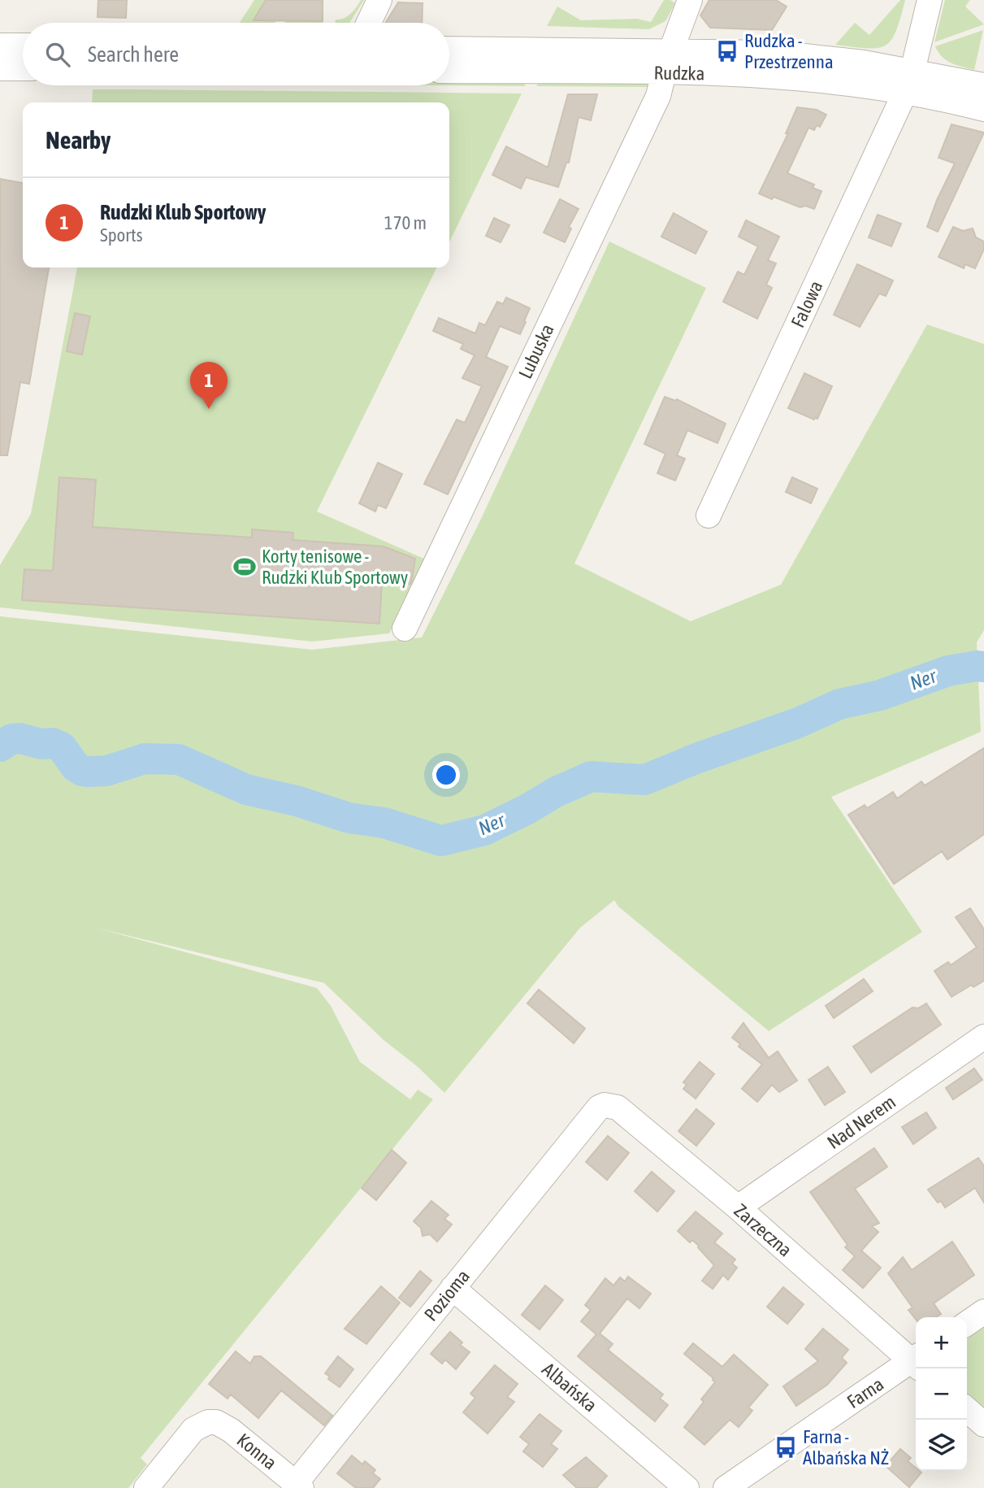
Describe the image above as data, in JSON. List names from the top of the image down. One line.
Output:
{"streets":{"street":["Rudzka","Falowa","Lubuska","Nad Nerem","Zarzeczna","Pozioma","Albańska","Farna","Konna"]},"crossings":[["Rudzka","Falowa"],["Rudzka","Lubuska"],["Nad Nerem","Zarzeczna"],["Zarzeczna","Pozioma"],["Pozioma","Albańska"],["Pozioma","Konna"]],"water":["Ner"],"places":{"bus stop":["Rudzka - Przestrzenna","Farna - Albańska NŻ"],"sports":["Korty tenisowe - Rudzki Klub Sportowy"]},"page":{"search":"Search here","heading":"Nearby","list":[{"mark":"1","name":"Rudzki Klub Sportowy","note":"Sports","value":"170 m"}],"pins":"1","map_buttons":["+","−"]}}
